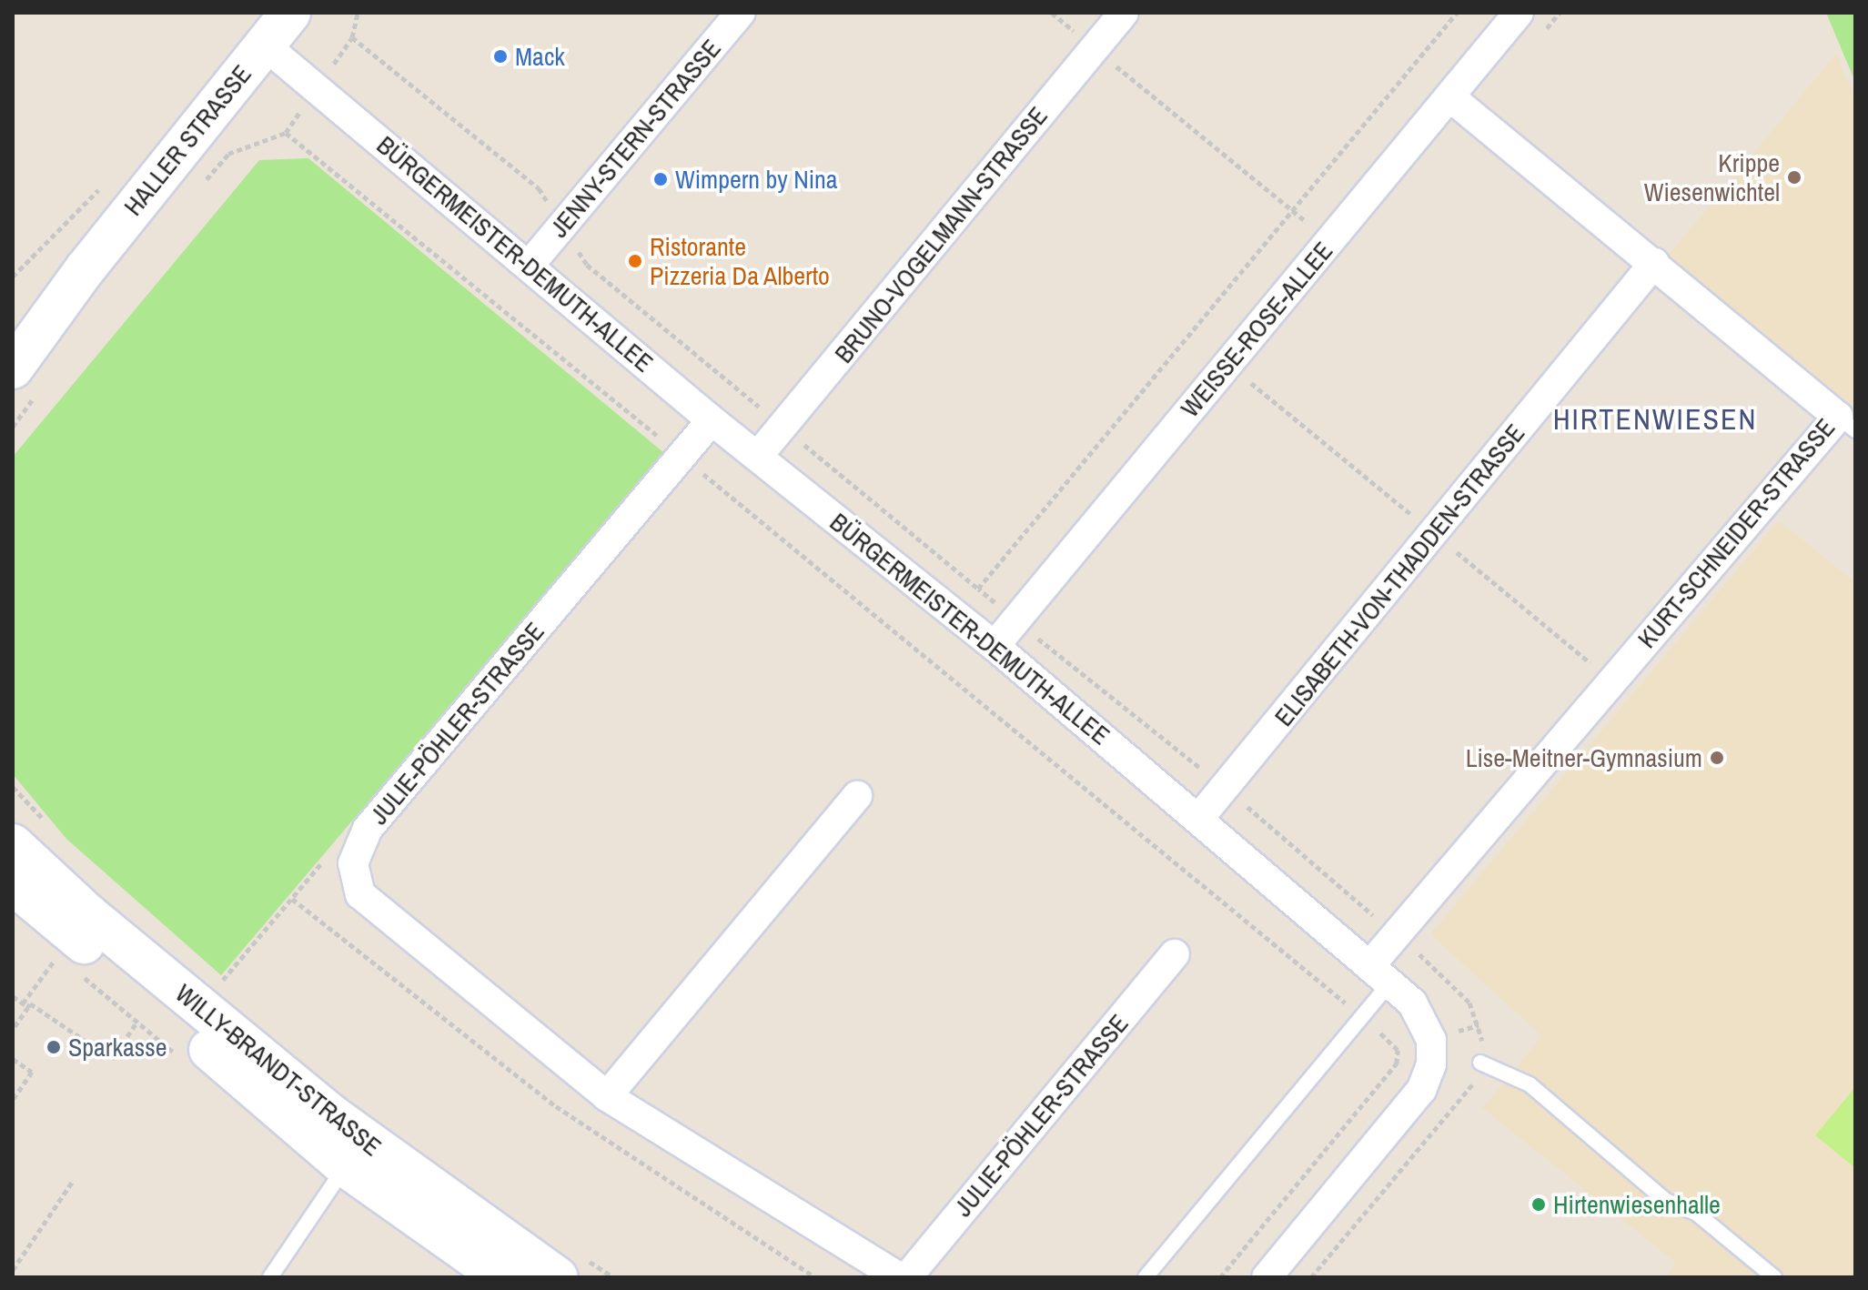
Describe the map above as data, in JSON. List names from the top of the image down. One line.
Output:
{"streets":{"main road":["HALLER STRASSE","WILLY-BRANDT-STRASSE"],"street":["JENNY-STERN-STRASSE","BRUNO-VOGELMANN-STRASSE","BÜRGERMEISTER-DEMUTH-ALLEE","WEISSE-ROSE-ALLEE","KURT-SCHNEIDER-STRASSE","ELISABETH-VON-THADDEN-STRASSE","JULIE-PÖHLER-STRASSE"]},"crossings":[["JENNY-STERN-STRASSE","BÜRGERMEISTER-DEMUTH-ALLEE"],["HALLER STRASSE","BÜRGERMEISTER-DEMUTH-ALLEE"],["BRUNO-VOGELMANN-STRASSE","BÜRGERMEISTER-DEMUTH-ALLEE"],["BÜRGERMEISTER-DEMUTH-ALLEE","WEISSE-ROSE-ALLEE"],["BÜRGERMEISTER-DEMUTH-ALLEE","KURT-SCHNEIDER-STRASSE"],["BÜRGERMEISTER-DEMUTH-ALLEE","ELISABETH-VON-THADDEN-STRASSE"],["BÜRGERMEISTER-DEMUTH-ALLEE","JULIE-PÖHLER-STRASSE"],["WEISSE-ROSE-ALLEE","KURT-SCHNEIDER-STRASSE"],["KURT-SCHNEIDER-STRASSE","ELISABETH-VON-THADDEN-STRASSE"]],"districts":["HIRTENWIESEN"],"places":["Mack","Krippe Wiesenwichtel","Wimpern by Nina","Ristorante Pizzeria Da Alberto","Lise-Meitner-Gymnasium","Sparkasse","Hirtenwiesenhalle"]}
